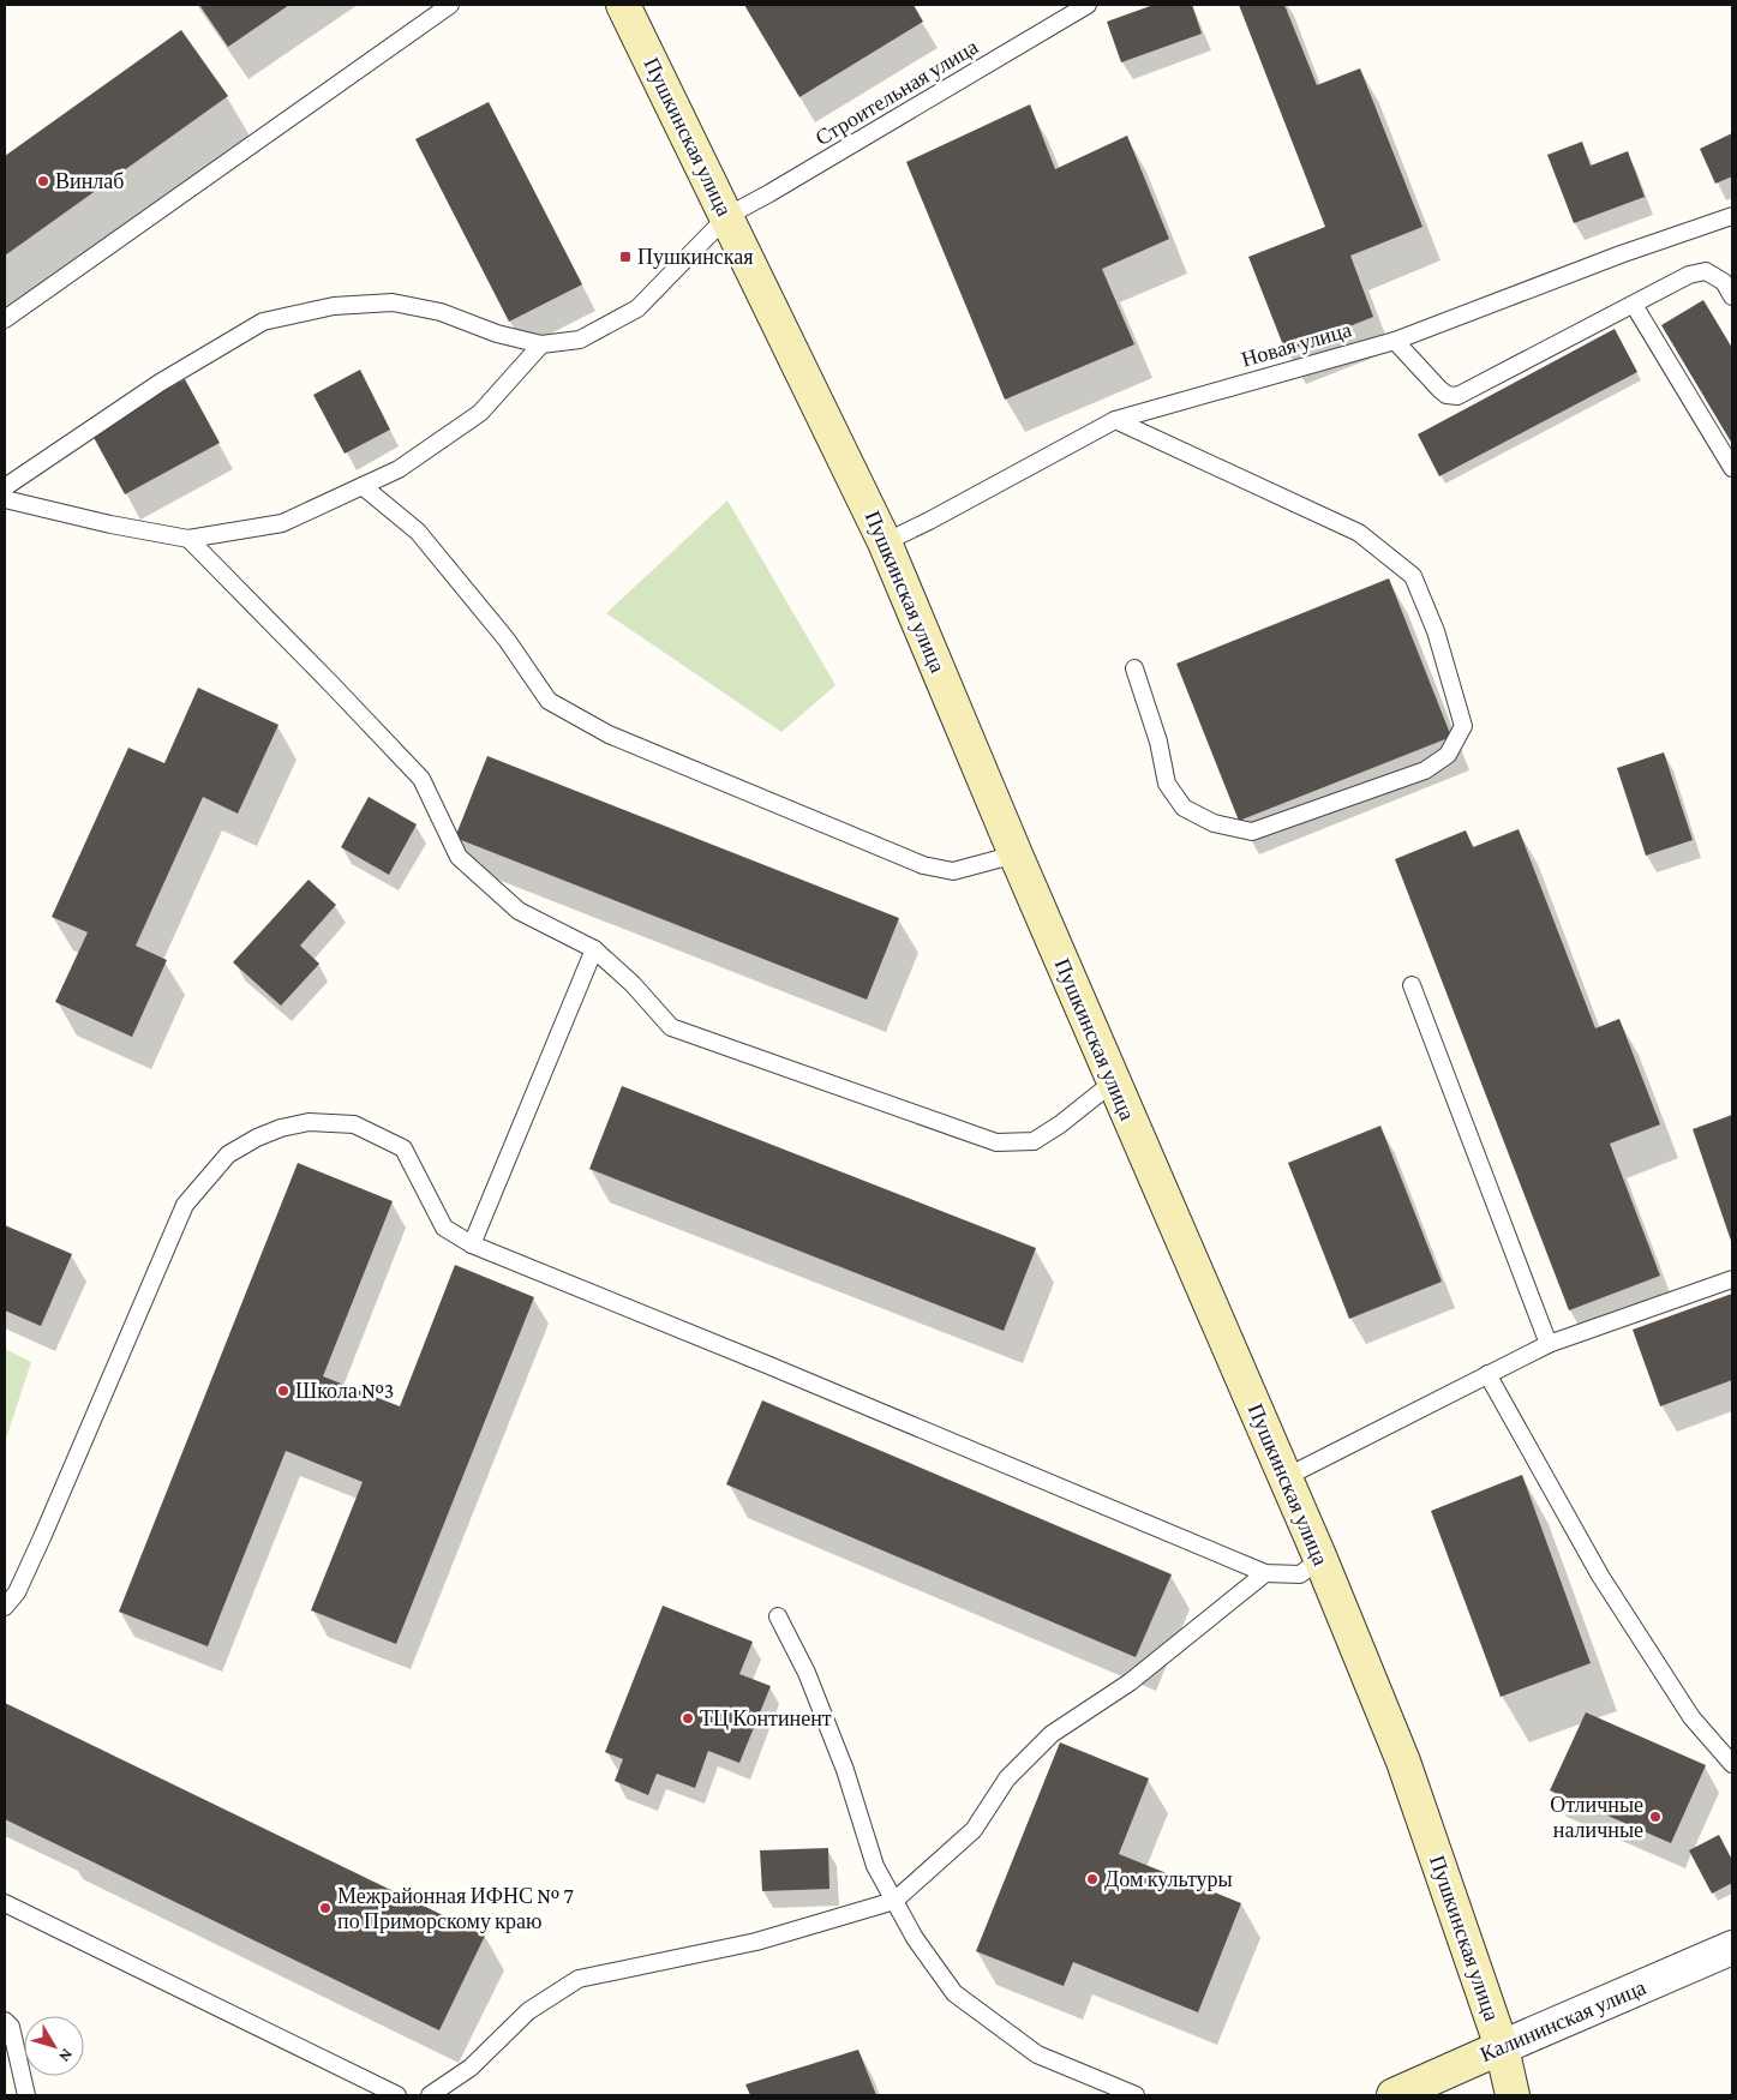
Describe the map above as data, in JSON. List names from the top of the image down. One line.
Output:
{"streets":{"main road":["Пушкинская улица","Калининская улица"],"lane":["Строительная улица","Новая улица"]},"crossings":[["Строительная улица","Пушкинская улица"],["Пушкинская улица","Новая улица"],["Пушкинская улица","Калининская улица"]],"places":{"other":["Винлаб","Школа №3","ТЦ Континент","Отличные наличные","Дом культуры","Межрайонная ИФНС № 7 по Приморскому краю"],"transit":["Пушкинская"]},"north":"bottom right"}
